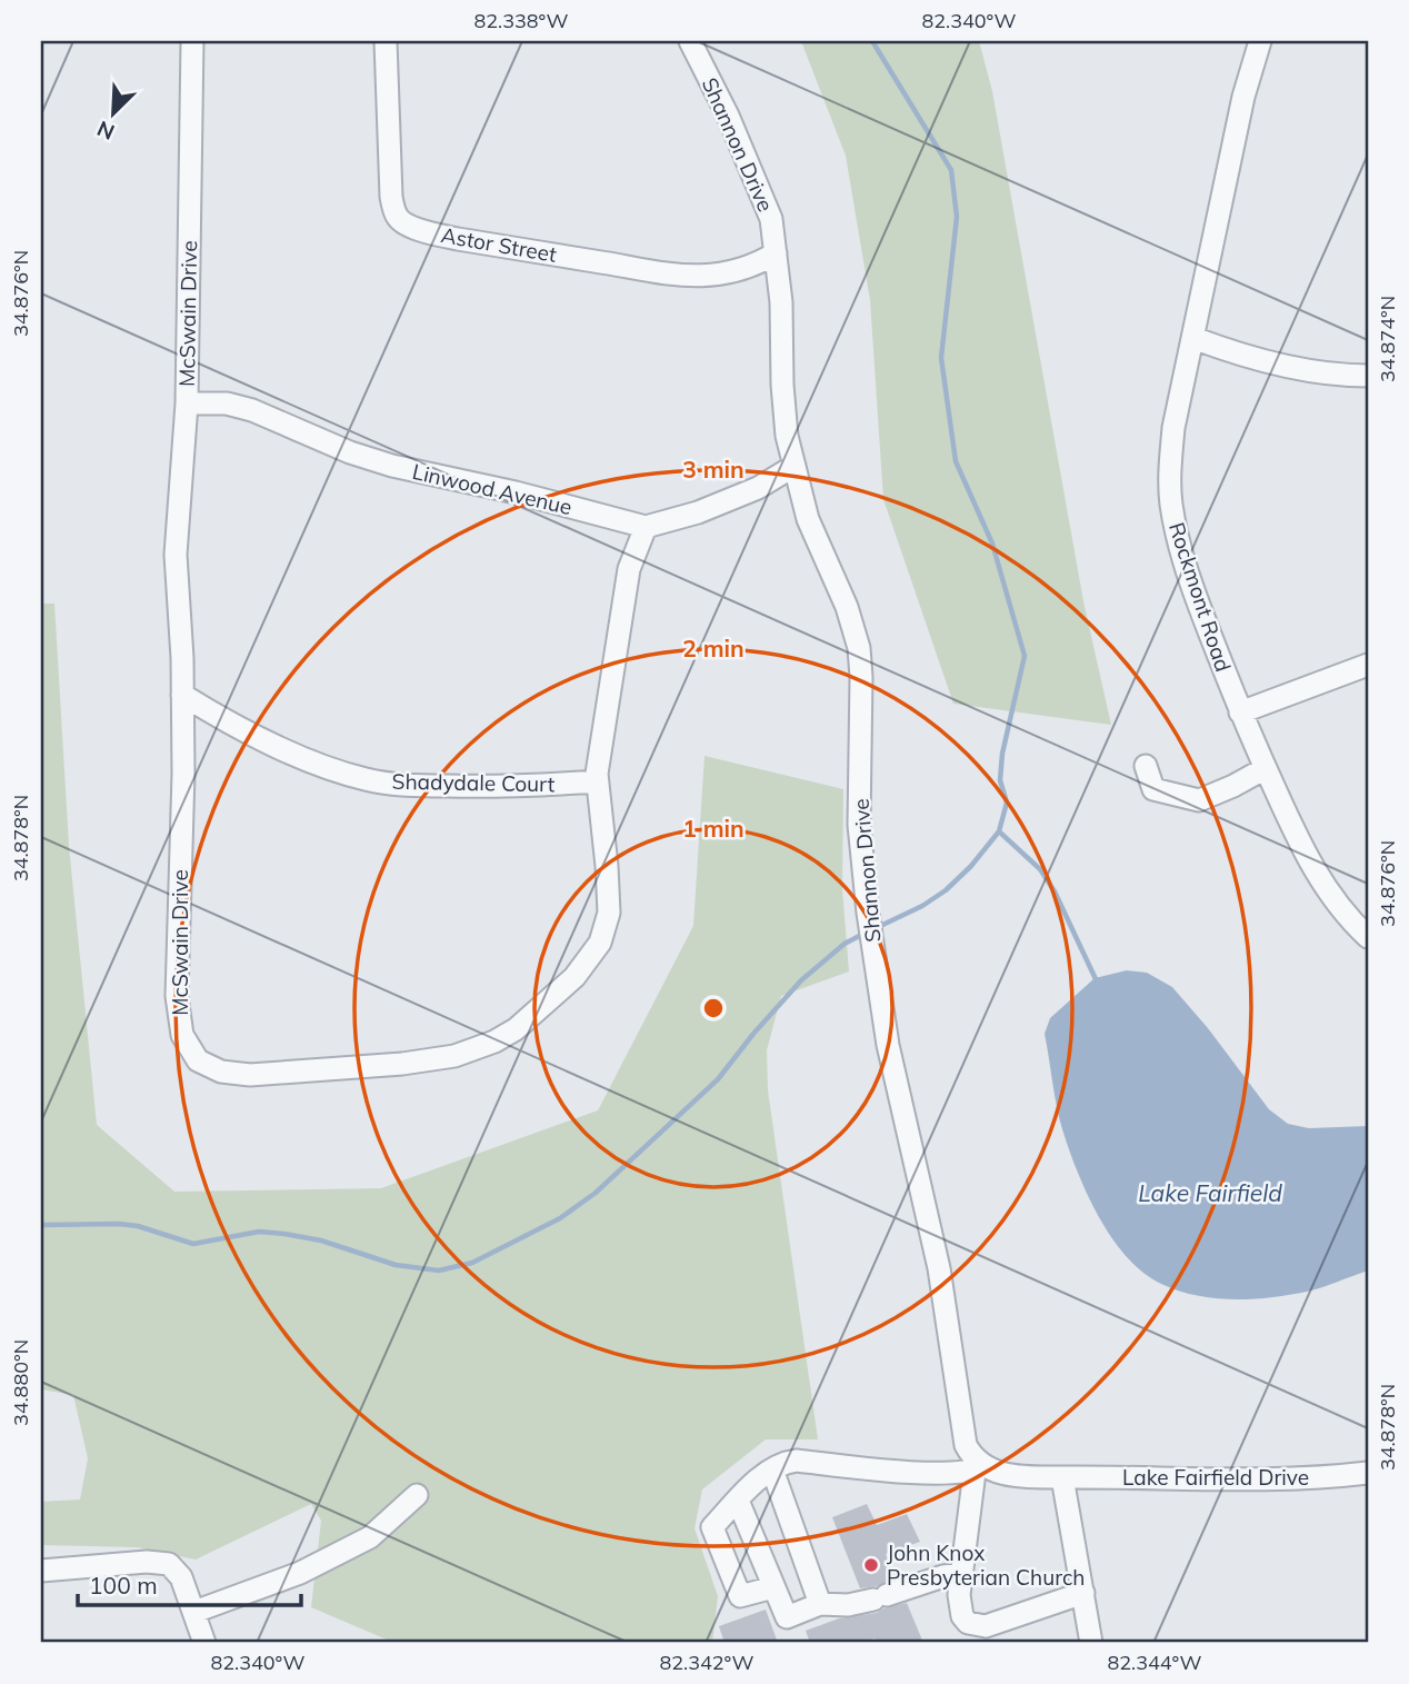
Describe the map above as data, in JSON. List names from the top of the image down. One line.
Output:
{"streets":{"street":["Shannon Drive","Astor Street","McSwain Drive","Linwood Avenue","Rockmont Road","Shadydale Court","Lake Fairfield Drive"]},"crossings":[["Shannon Drive","Astor Street"],["McSwain Drive","Linwood Avenue"],["McSwain Drive","Shadydale Court"]],"water":["Lake Fairfield"],"places":["John Knox Presbyterian Church"],"scale_bar":"100 m","north":"bottom left","coordinates":["82.338°W","82.340°W","34.876°N","34.874°N","34.878°N","34.880°N","82.342°W","82.344°W"],"rings":["3 min","2 min","1 min"]}
